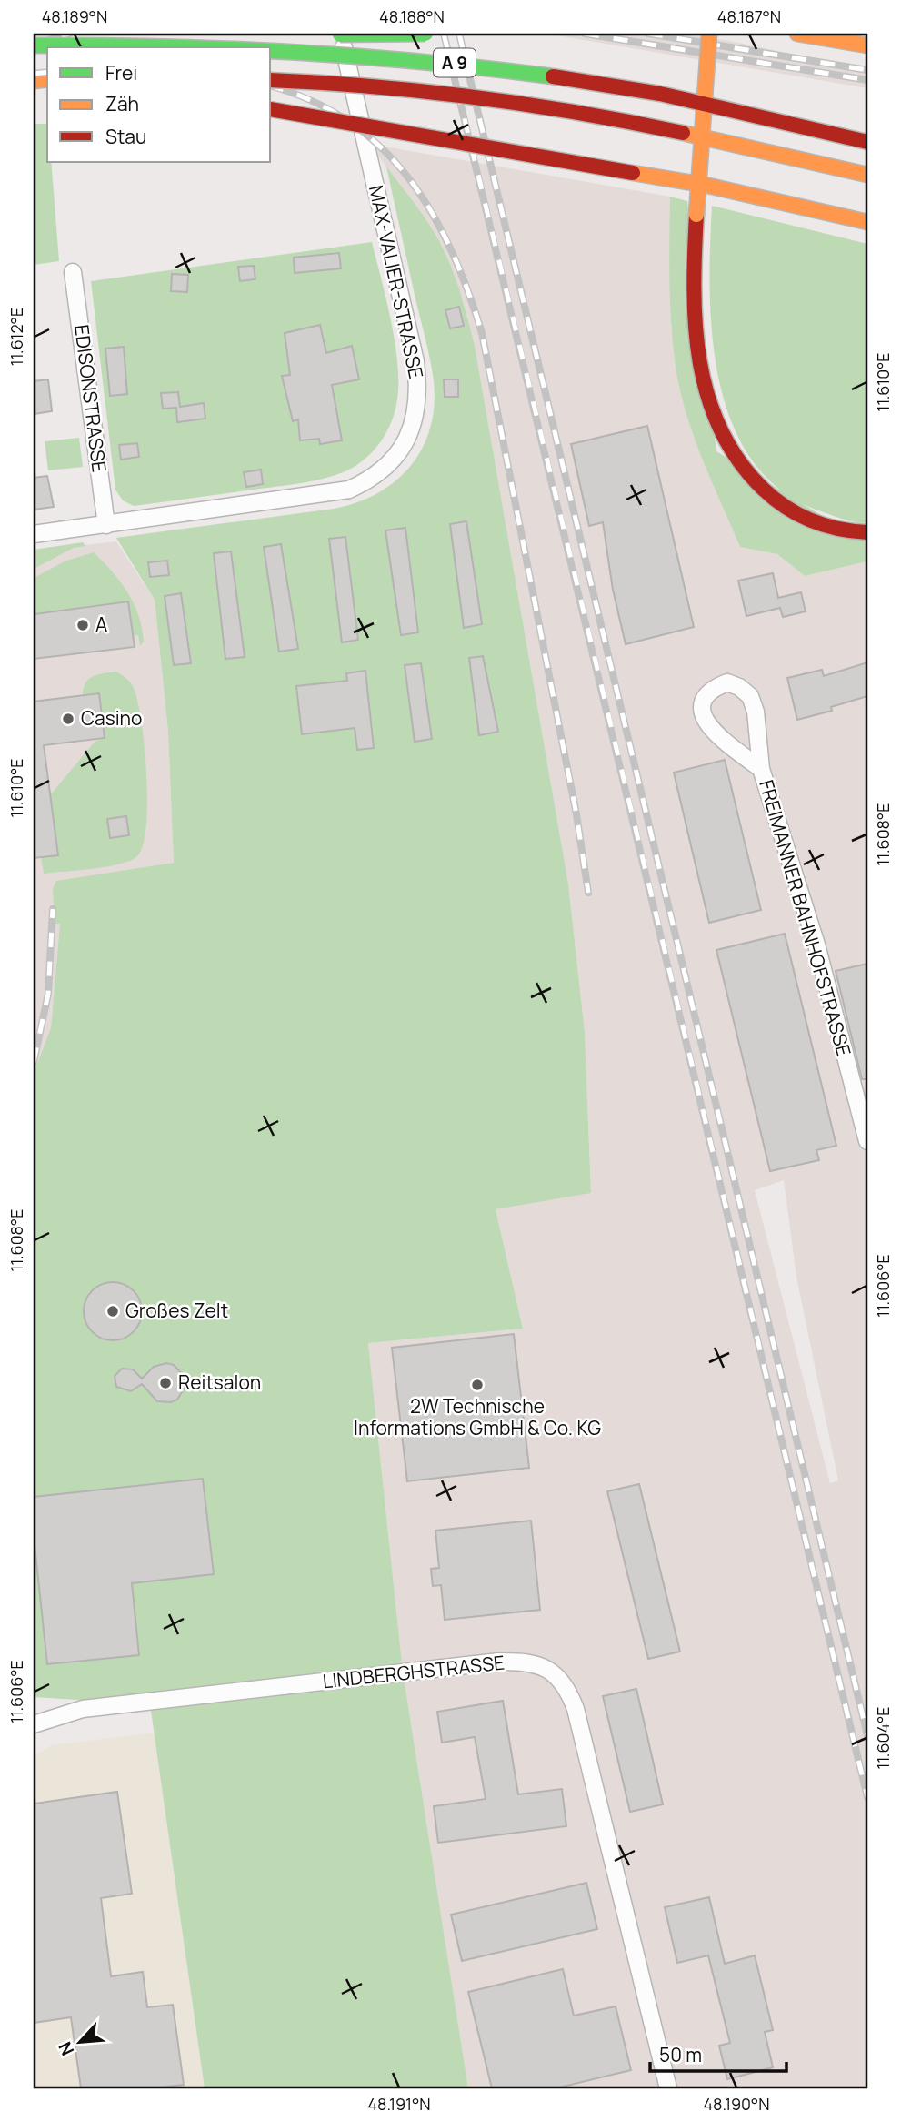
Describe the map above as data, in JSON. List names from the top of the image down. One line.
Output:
{"streets":{"main road":["A 9"],"street":["MAX-VALIER-STRASSE","EDISONSTRASSE","FREIMANNER BAHNHOFSTRASSE","LINDBERGHSTRASSE"]},"crossings":[["MAX-VALIER-STRASSE","EDISONSTRASSE"]],"places":["A","Casino","Großes Zelt","Reitsalon","2W Technische Informations GmbH & Co. KG"],"legend":["Frei","Zäh","Stau"],"scale_bar":"50 m","north":"bottom left","coordinates":["48.189°N","48.188°N","48.187°N","11.612°E","11.610°E","11.608°E","11.606°E","11.604°E","48.191°N","48.190°N"]}
